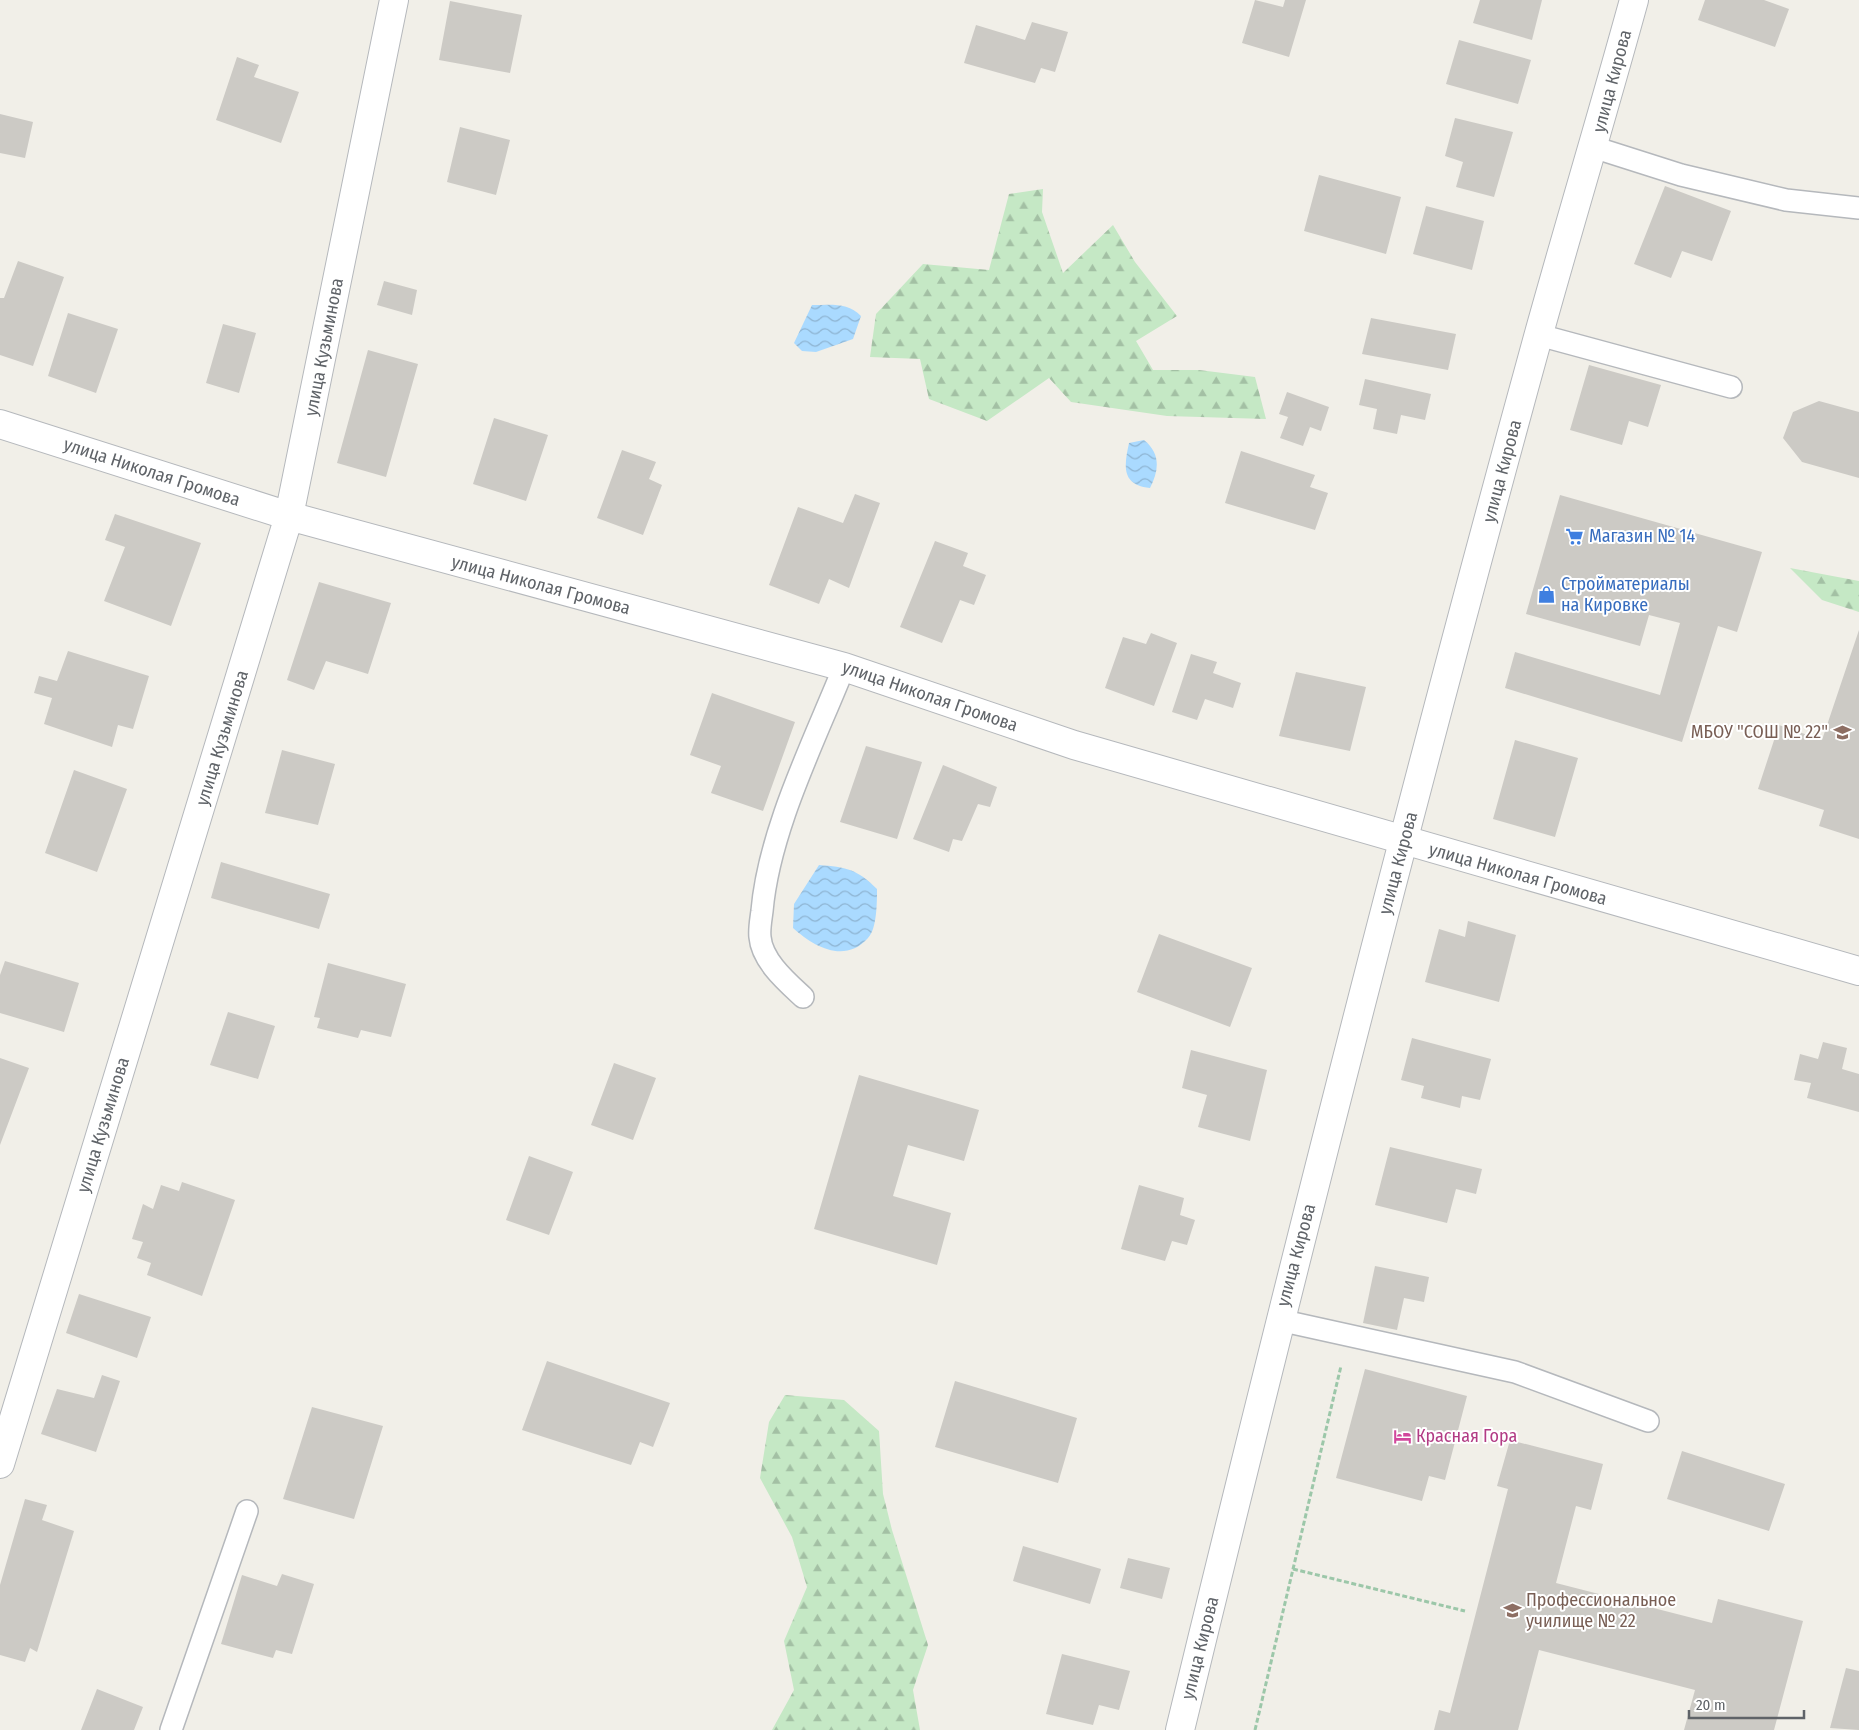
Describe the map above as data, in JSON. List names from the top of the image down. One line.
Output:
{"streets":{"street":["улица Кирова","улица Кузьминова","улица Николая Громова"]},"crossings":[["улица Кирова","улица Николая Громова"],["улица Кузьминова","улица Николая Громова"]],"places":{"supermarket":["Магазин № 14"],"shop":["Стройматериалы на Кировке"],"school or university":["МБОУ \"СОШ № 22\"","Профессиональное училище № 22"],"hotel":["Красная Гора"]},"scale_bar":"20 m"}
